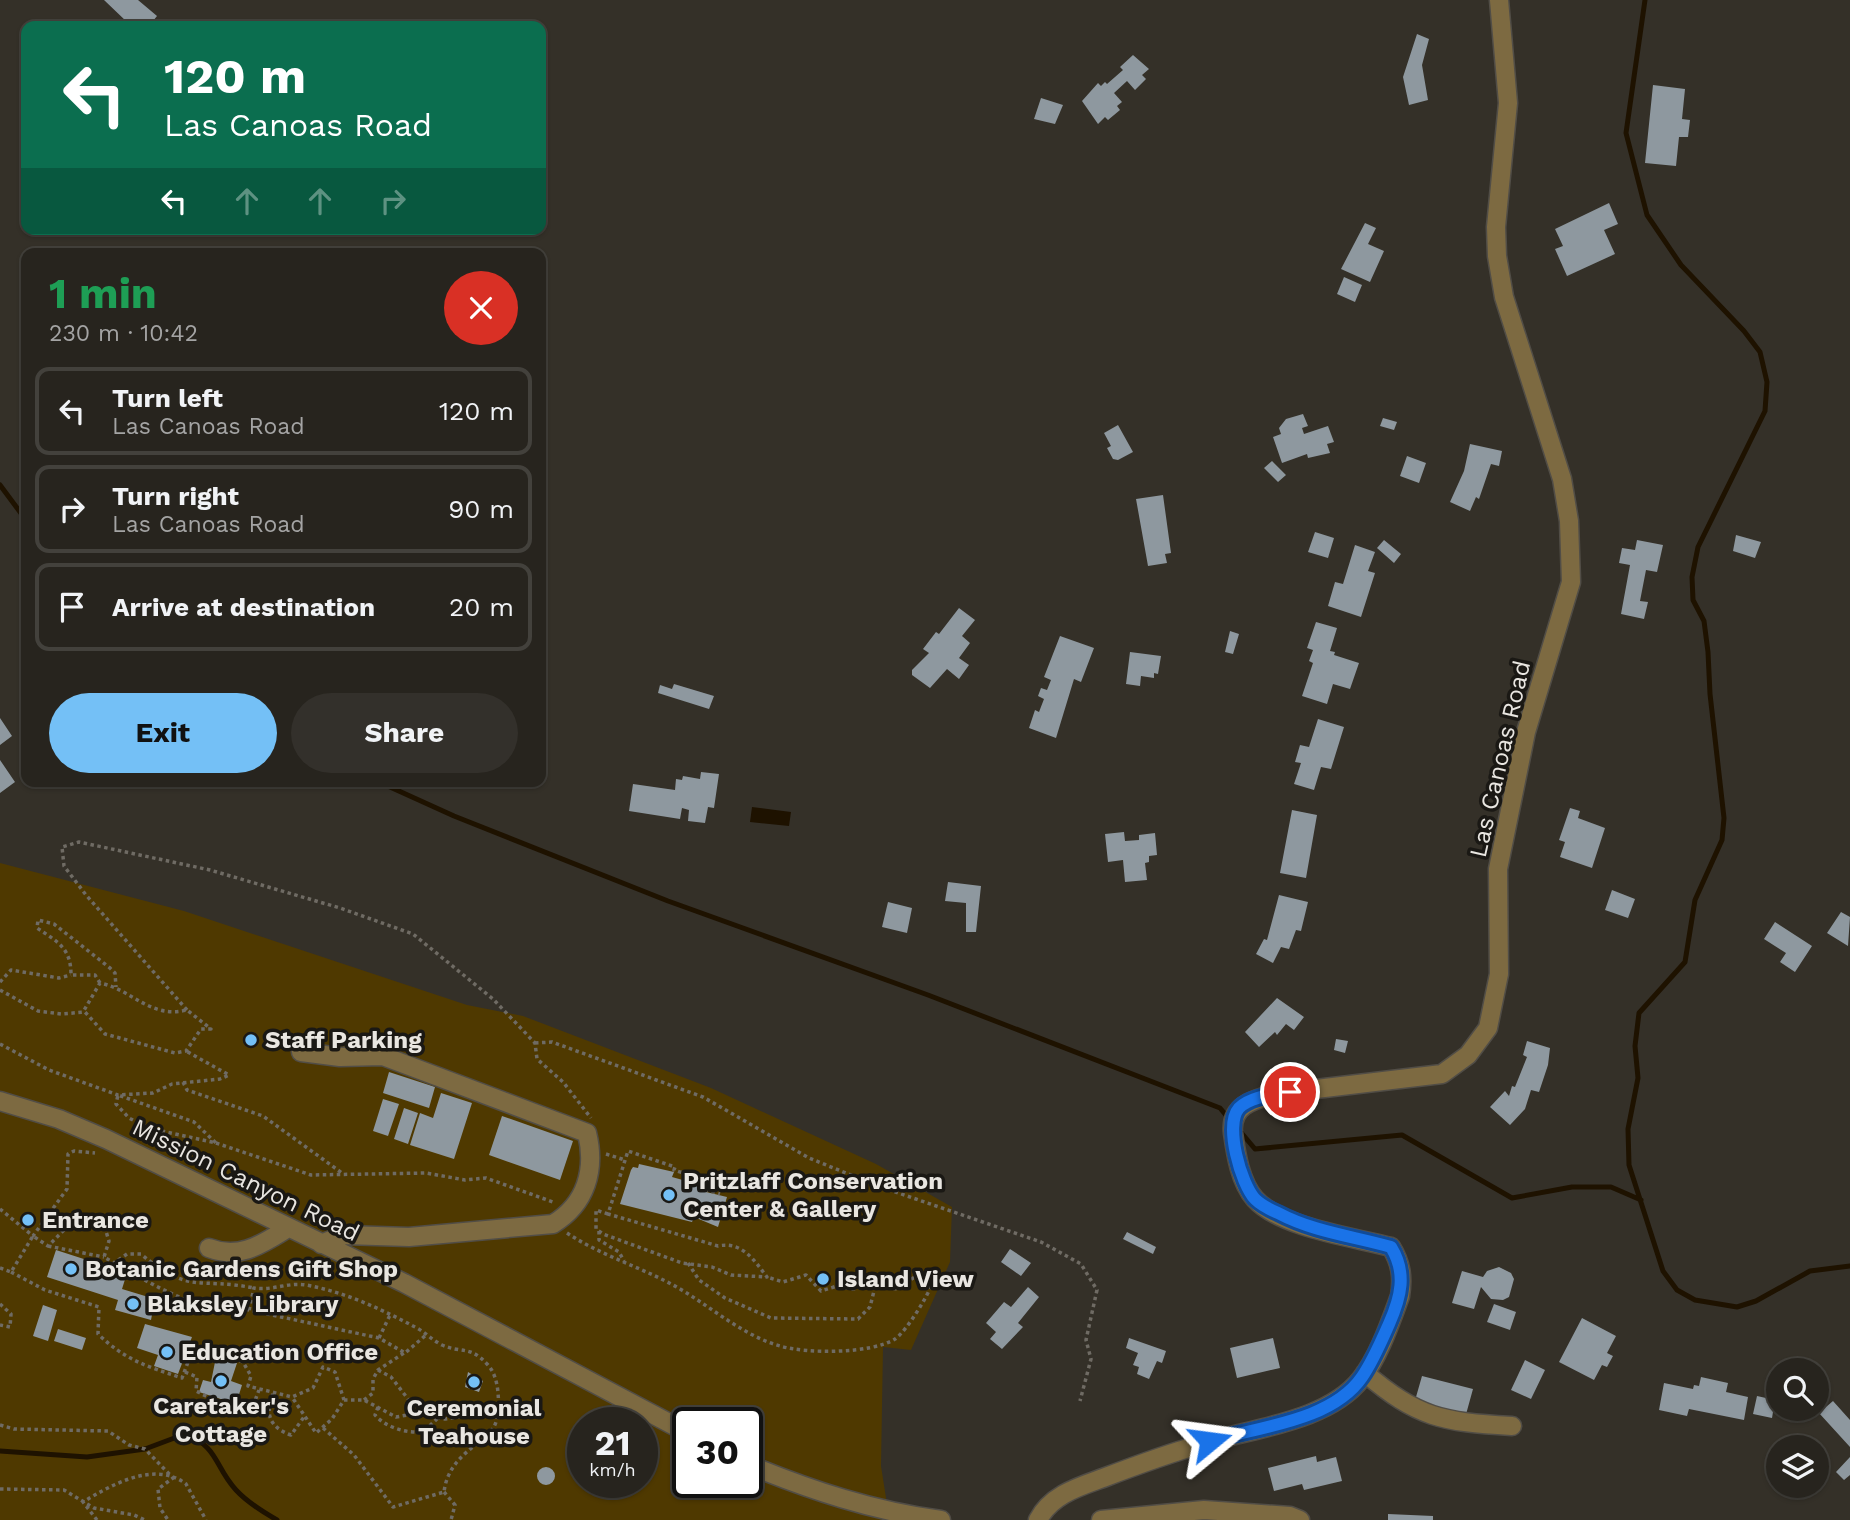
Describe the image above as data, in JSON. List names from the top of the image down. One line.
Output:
{"streets":{"street":["Las Canoas Road","Mission Canyon Road"]},"places":["Staff Parking","Pritzlaff Conservation Center & Gallery","Entrance","Botanic Gardens Gift Shop","Island View","Blaksley Library","Education Office","Caretaker's Cottage","Ceremonial Teahouse"],"page":{"turn":["120 m","Las Canoas Road"],"heading":["1 min","230 m · 10:42"],"list":[{"name":"Turn left","note":"Las Canoas Road","value":"120 m"},{"name":"Turn right","note":"Las Canoas Road","value":"90 m"},{"name":"Arrive at destination","value":"20 m"}],"buttons":["Exit","Share"],"speed":"21 km/h","limit":"30"}}
